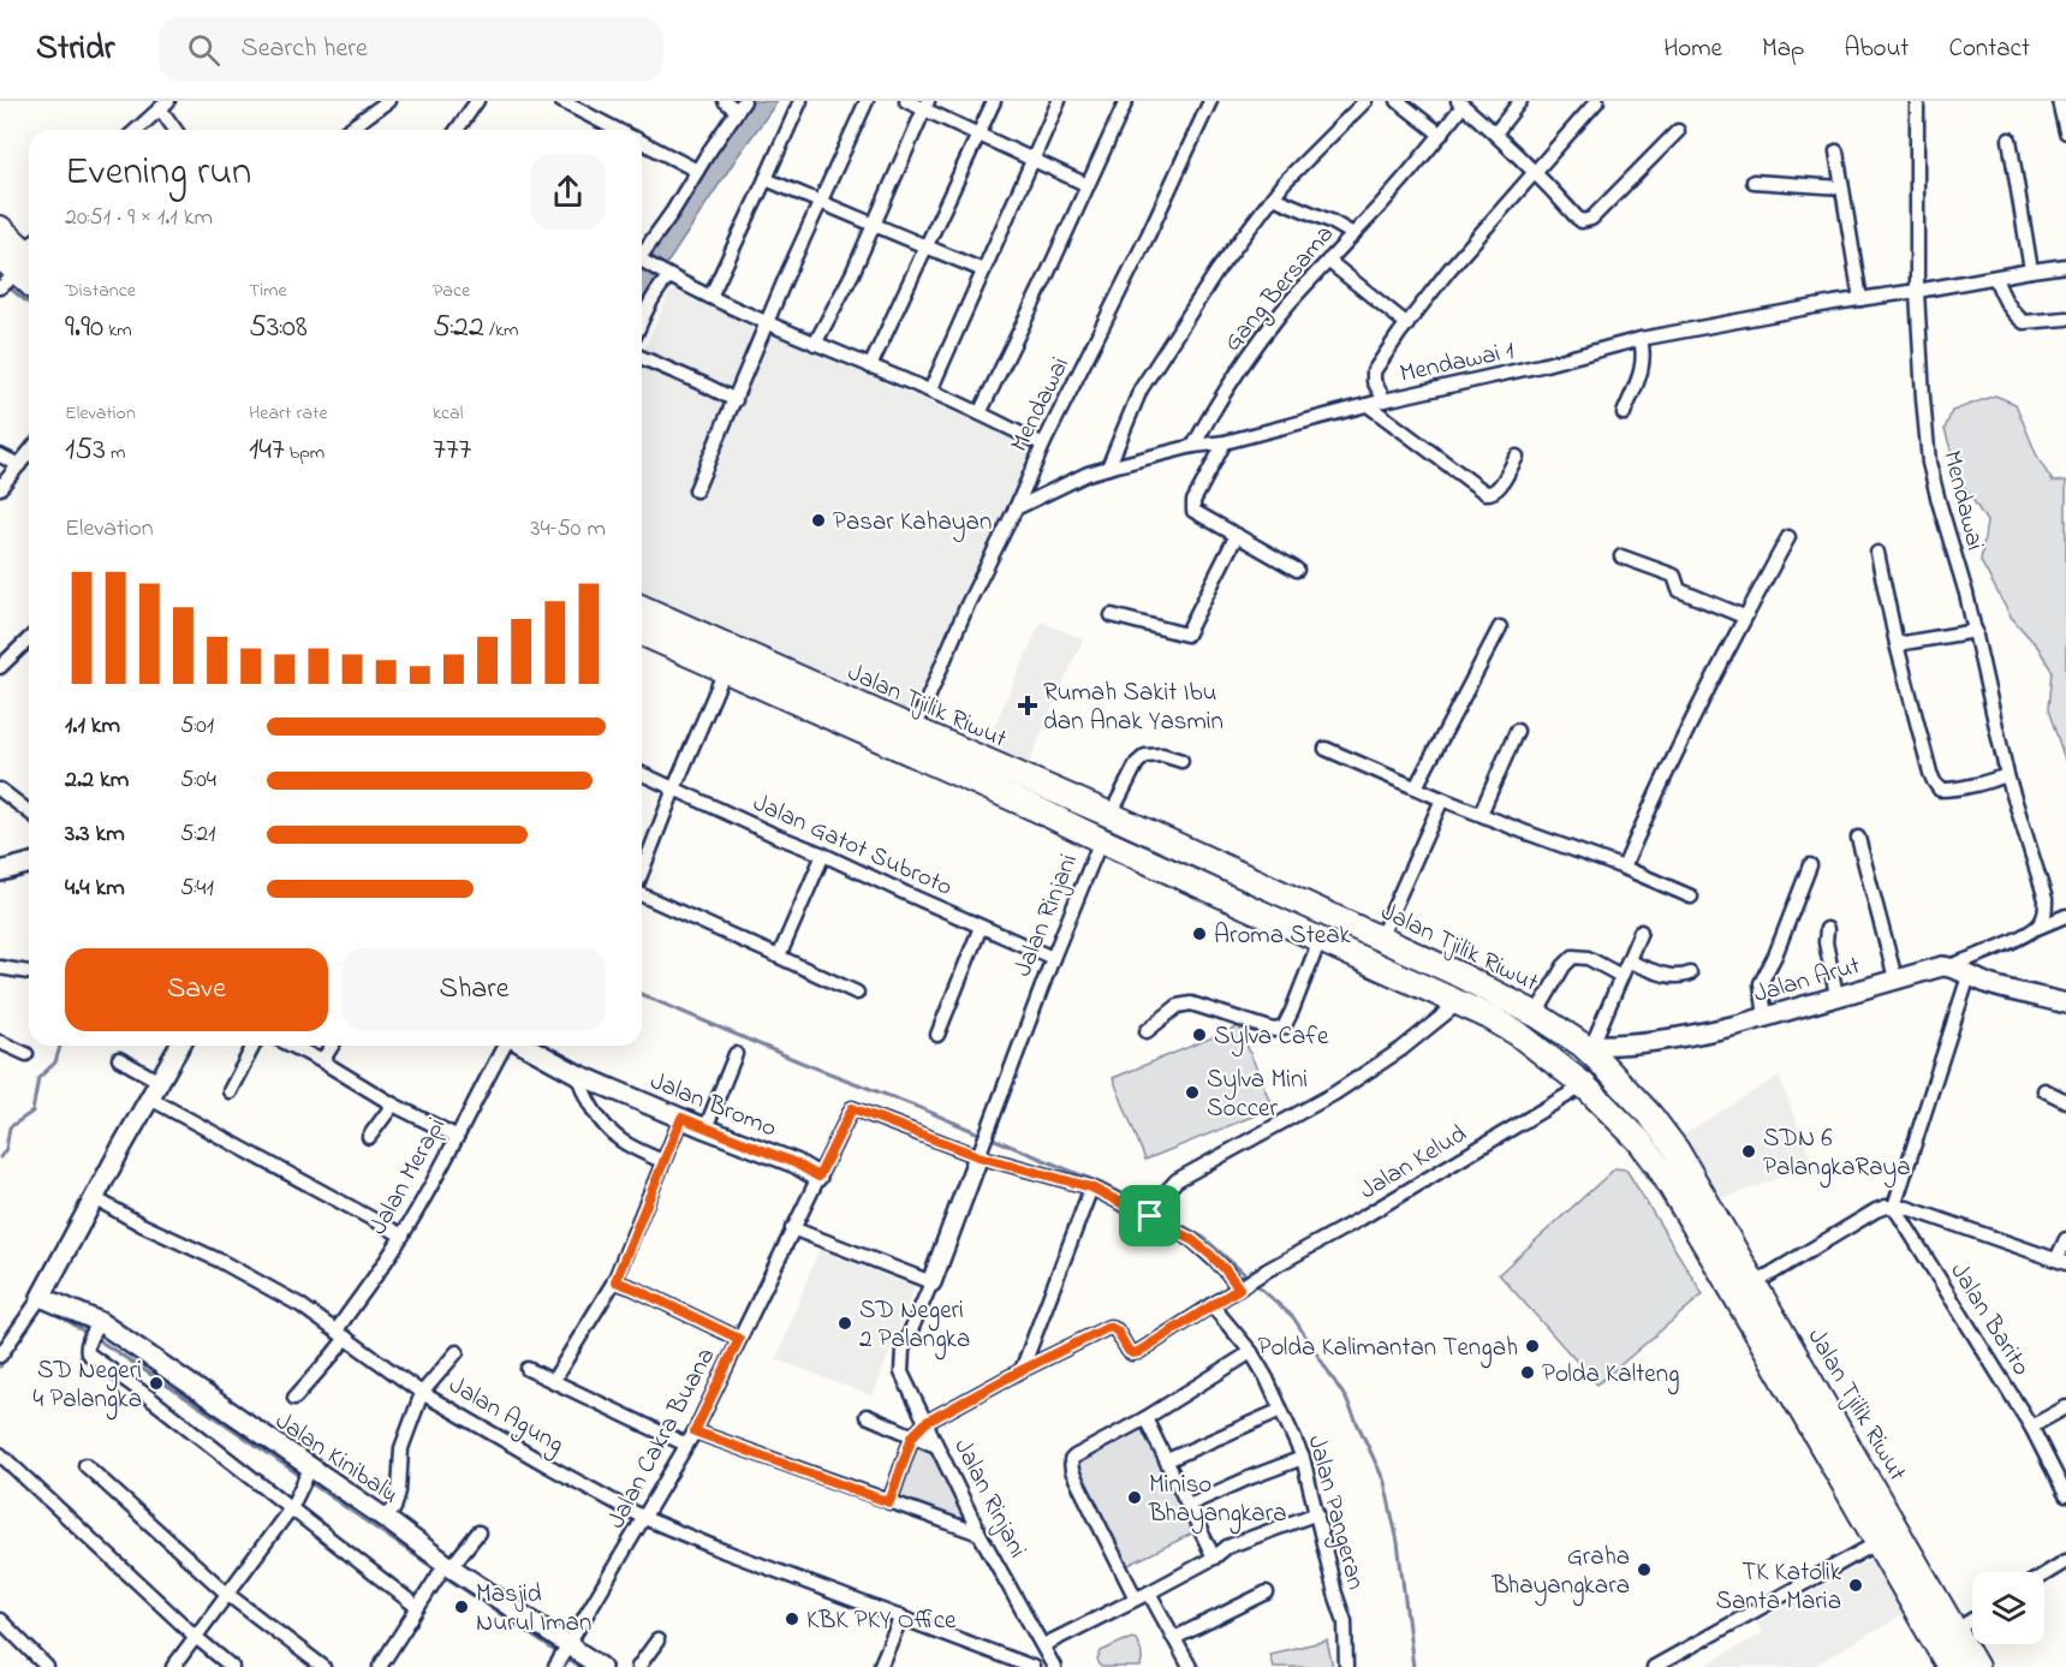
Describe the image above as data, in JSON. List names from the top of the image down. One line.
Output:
{"streets":{"highway":["Jalan Tjilik Riwut"],"street":["Gang Bersama","Mendawai 1","Mendawai","Jalan Gatot Subroto","Jalan Rinjani","Jalan Arut","Jalan Bromo","Jalan Kelud","Jalan Merapi","Jalan Barito","Jalan Agung","Jalan Cakra Buana","Jalan Kinibalu","Jalan Pangeran"]},"crossings":[["Gang Bersama","Mendawai 1"],["Mendawai 1","Mendawai"],["Mendawai","Jalan Tjilik Riwut"],["Mendawai","Jalan Arut"],["Jalan Tjilik Riwut","Jalan Rinjani"],["Jalan Tjilik Riwut","Jalan Arut"],["Jalan Tjilik Riwut","Jalan Kelud"],["Jalan Gatot Subroto","Jalan Rinjani"],["Jalan Rinjani","Jalan Cakra Buana"],["Jalan Bromo","Jalan Cakra Buana"],["Jalan Merapi","Jalan Agung"],["Jalan Agung","Jalan Cakra Buana"],["Jalan Cakra Buana","Jalan Kinibalu"]],"places":{"other":["Pasar Kahayan","Aroma Steak","Sylva Cafe","Sylva Mini Soccer","SDN 6 PalangkaRaya","SD Negeri 2 Palangka","Polda Kalimantan Tengah","Polda Kalteng","SD Negeri 4 Palangka","Miniso Bhayangkara","Graha Bhayangkara","TK Katolik Santa Maria","Masjid Nurul Iman","KBK PKY Office"],"health":["Rumah Sakit Ibu dan Anak Yasmin"]},"page":{"header":"Stridr","search":"Search here","nav":["Home","Map","About","Contact"],"heading":["Evening run","20:51 · 9 × 1.1 km"],"stats":[["Distance","9.90 km"],["Time","53:08"],["Pace","5:22 /km"],["Elevation","153 m"],["Heart rate","147 bpm"],["kcal","777"]],"chart":["Elevation","34–50 m"],"list":[{"name":"1.1 km","note":"5:01"},{"name":"2.2 km","note":"5:04"},{"name":"3.3 km","note":"5:21"},{"name":"4.4 km","note":"5:41"}],"buttons":["Save","Share"]}}
